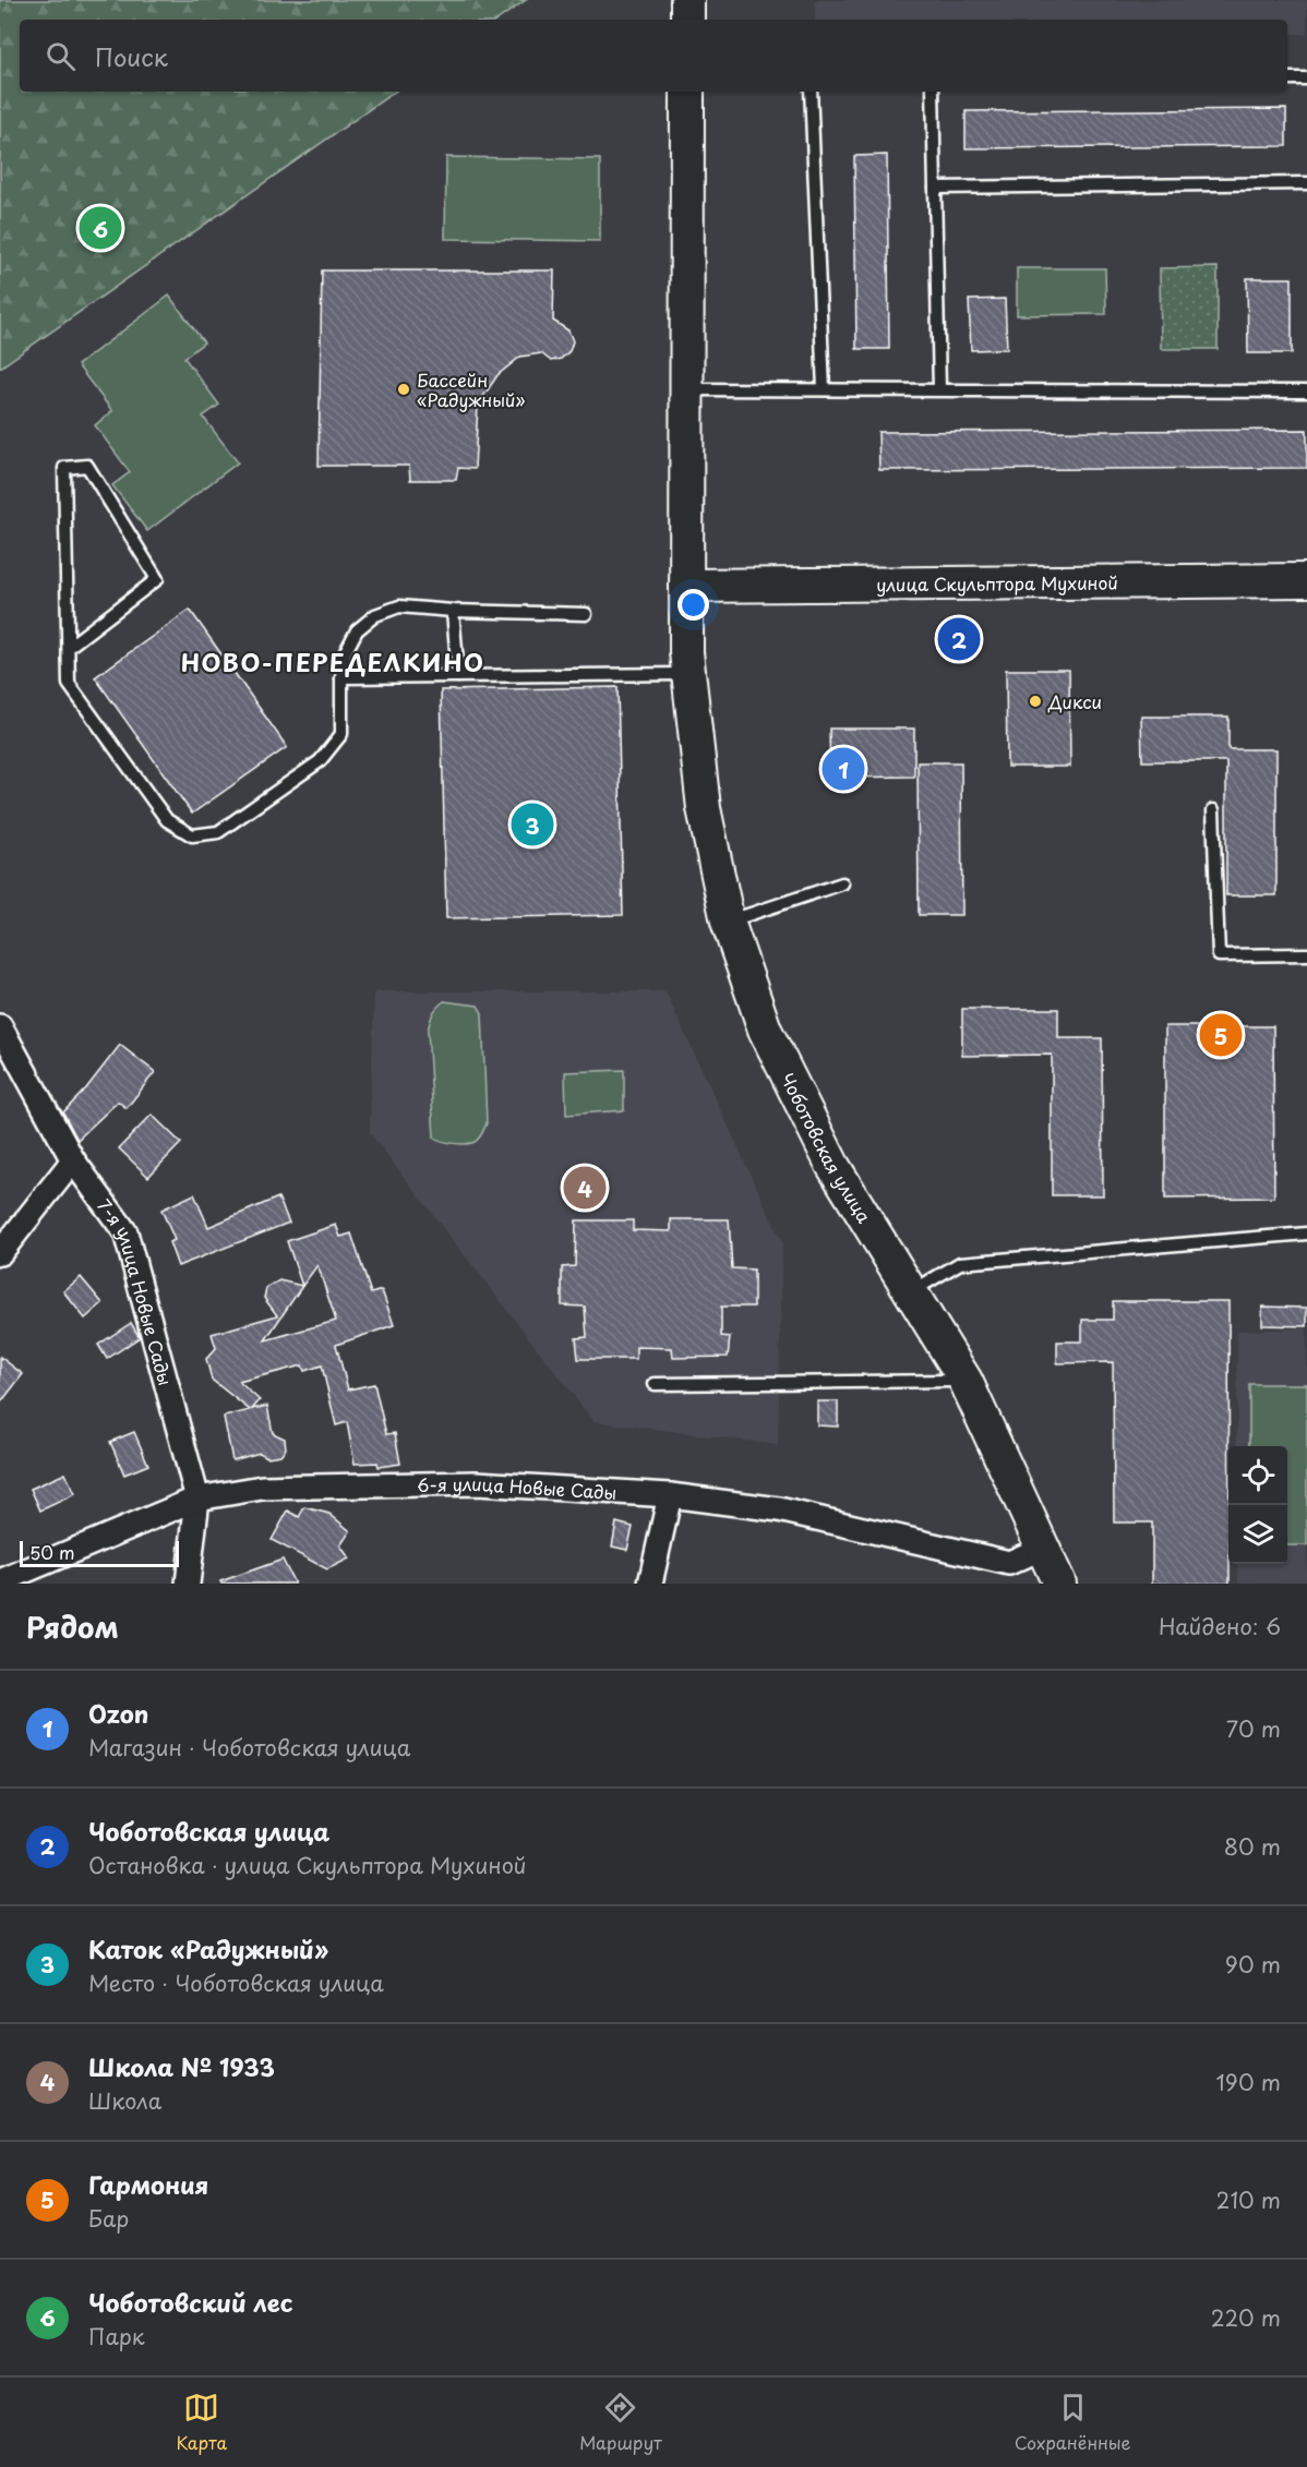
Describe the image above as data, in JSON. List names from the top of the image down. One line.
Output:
{"streets":{"main road":["улица Скульптора Мухиной","Чоботовская улица"],"street":["7-я улица Новые Сады","6-я улица Новые Сады"]},"crossings":[["улица Скульптора Мухиной","Чоботовская улица"],["Чоботовская улица","6-я улица Новые Сады"],["7-я улица Новые Сады","6-я улица Новые Сады"]],"districts":["НОВО-ПЕРЕДЕЛКИНО"],"places":["Бассейн «Радужный»","Дикси"],"scale_bar":"50 m","page":{"search":"Поиск","pins":["6","2","1","3","5","4"],"scale":"50 m","heading":["Рядом","Найдено: 6"],"list":[{"mark":"1","name":"Ozon","note":"Магазин · Чоботовская улица","value":"70 m"},{"mark":"2","name":"Чоботовская улица","note":"Остановка · улица Скульптора Мухиной","value":"80 m"},{"mark":"3","name":"Каток «Радужный»","note":"Место · Чоботовская улица","value":"90 m"},{"mark":"4","name":"Школа № 1933","note":"Школа","value":"190 m"},{"mark":"5","name":"Гармония","note":"Бар","value":"210 m"},{"mark":"6","name":"Чоботовский лес","note":"Парк","value":"220 m"}],"nav":["Карта","Маршрут","Сохранённые"]}}
